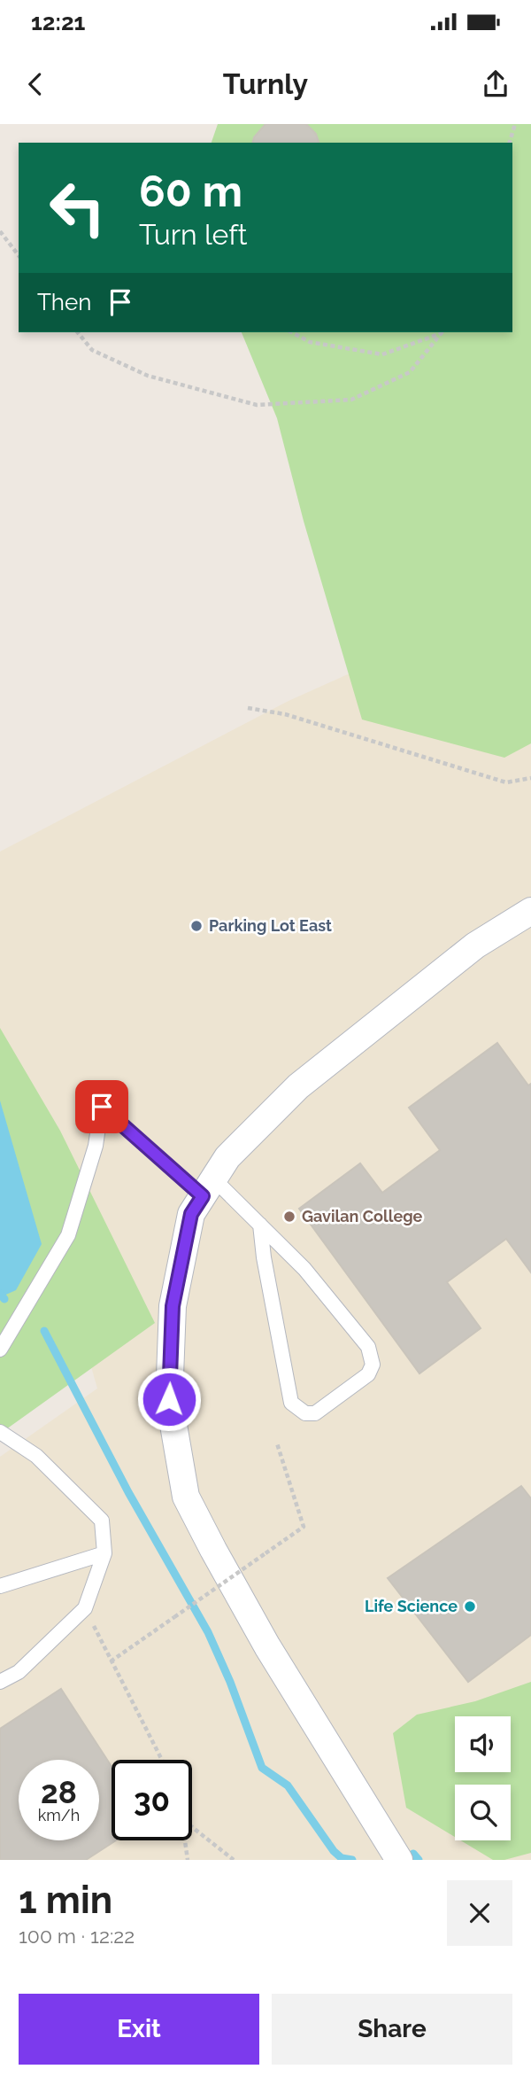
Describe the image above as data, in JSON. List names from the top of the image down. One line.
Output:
{"places":["Parking Lot East","Gavilan College","Life Science"],"page":{"status":"12:21","header":"Turnly","turn":["60 m","Turn left"],"then":"Then","speed":"28 km/h","limit":"30","heading":["1 min","100 m · 12:22"],"buttons":["Exit","Share"]}}
